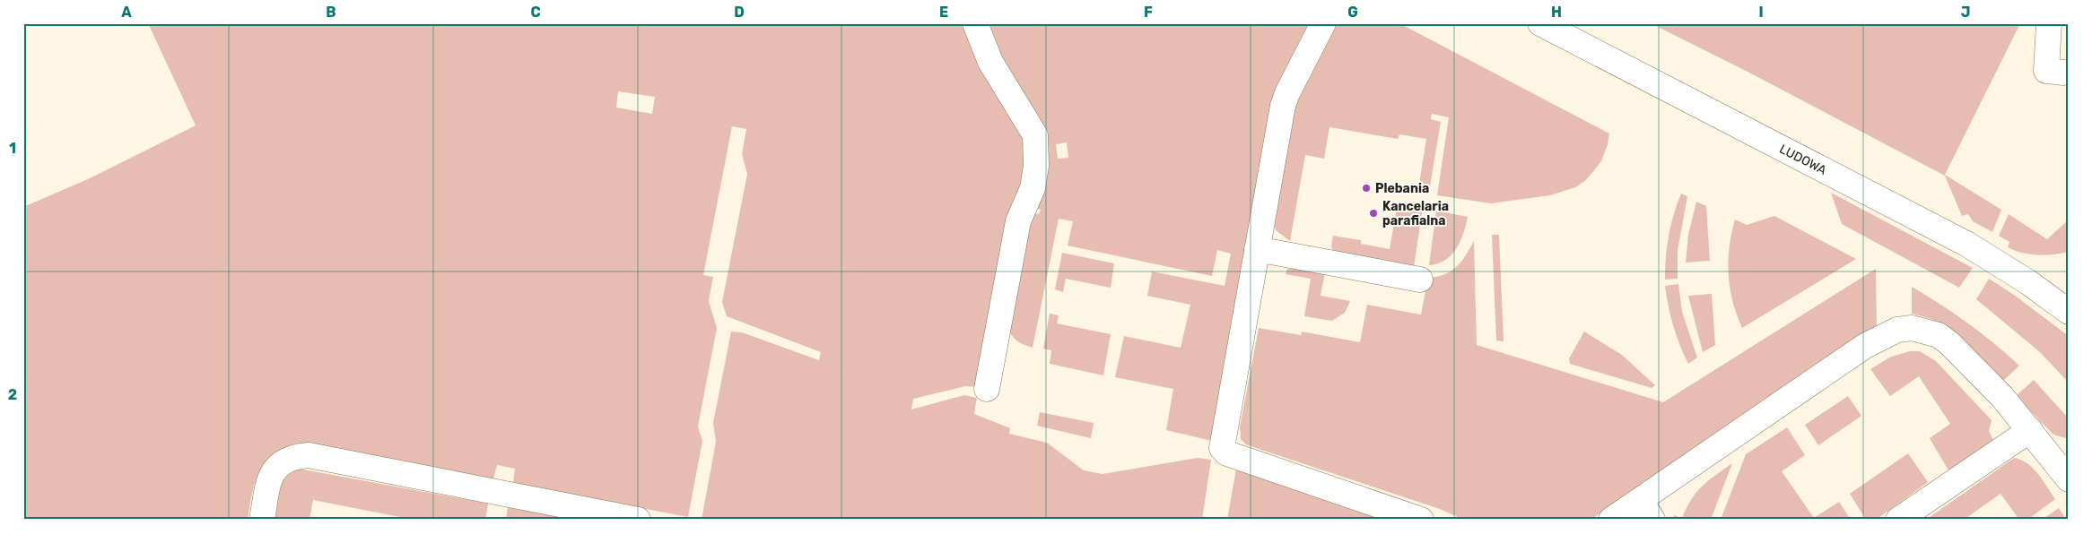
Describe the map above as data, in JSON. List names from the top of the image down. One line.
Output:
{"streets":{"street":["LUDOWA"]},"places":["Plebania","Kancelaria parafialna"],"grid":{"columns":["A","B","C","D","E","F","G","H","I","J"],"rows":["1","2"]}}
